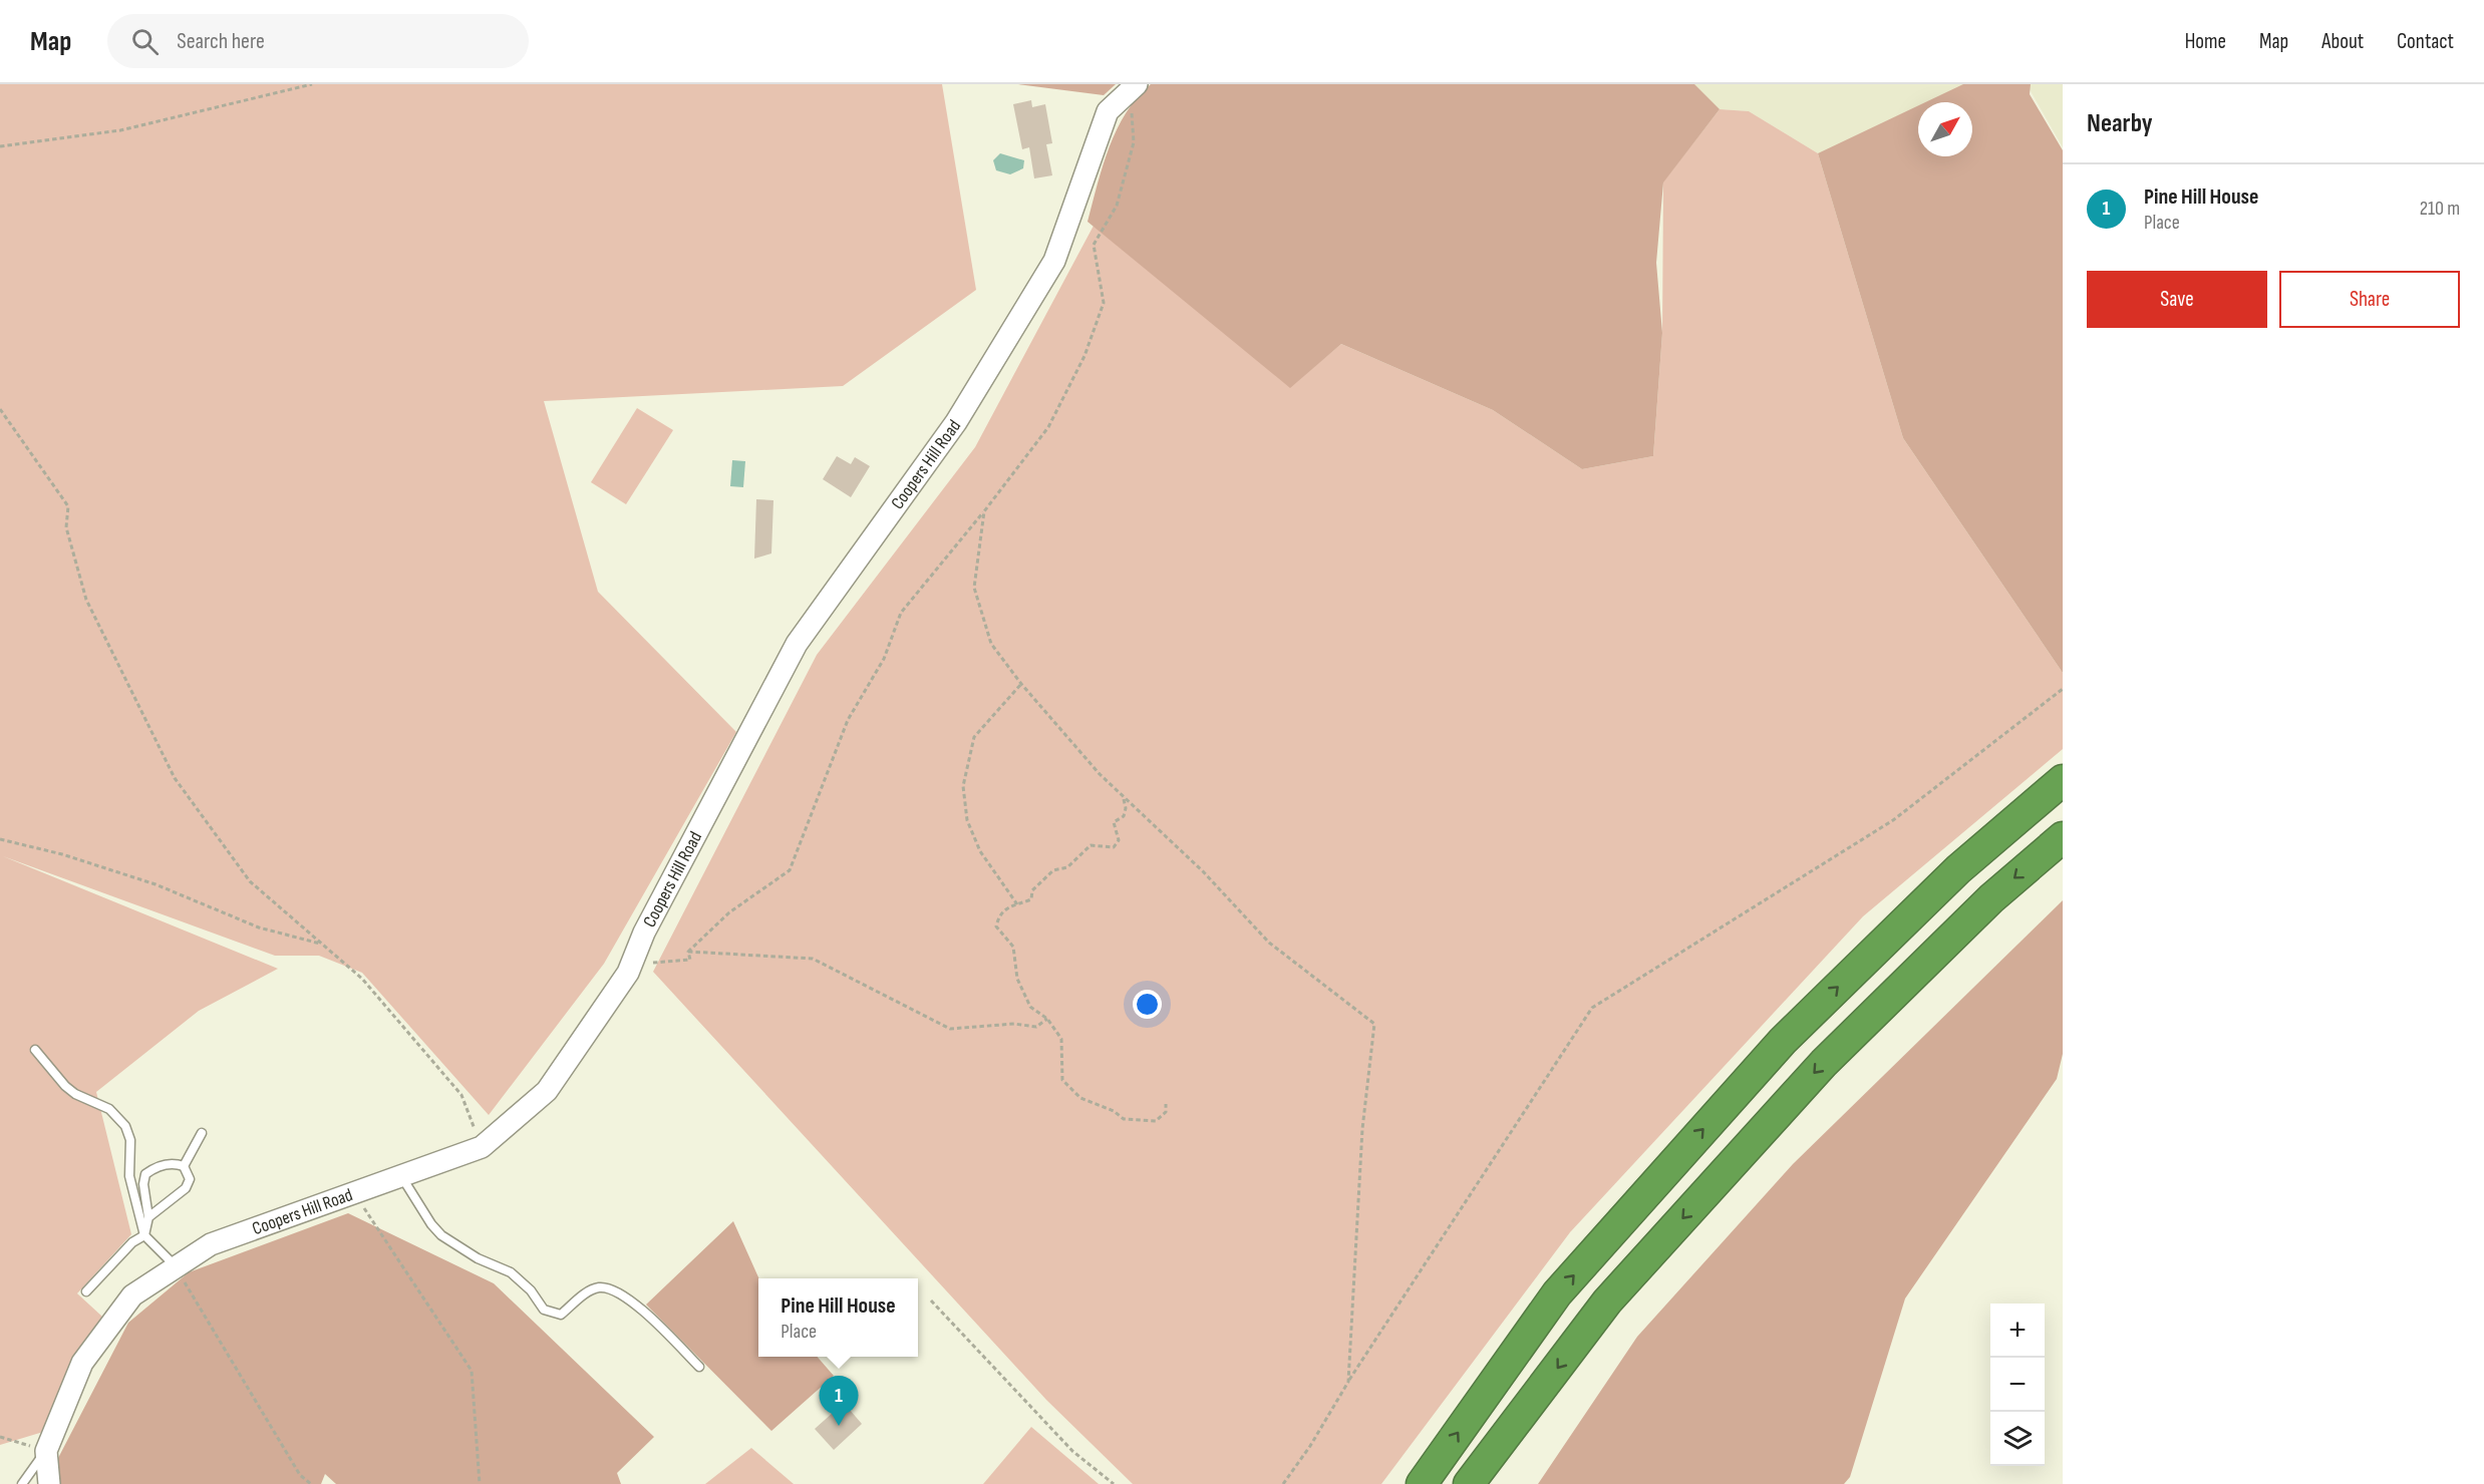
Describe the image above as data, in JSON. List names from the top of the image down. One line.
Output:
{"streets":{"street":["Coopers Hill Road"]},"north":"top right","page":{"header":"Map","search":"Search here","nav":["Home","Map","About","Contact"],"heading":"Nearby","list":[{"mark":"1","name":"Pine Hill House","note":"Place","value":"210 m"}],"buttons":["Save","Share"],"popup":["Pine Hill House","Place"],"map_buttons":["+","−"],"pins":"1"}}
